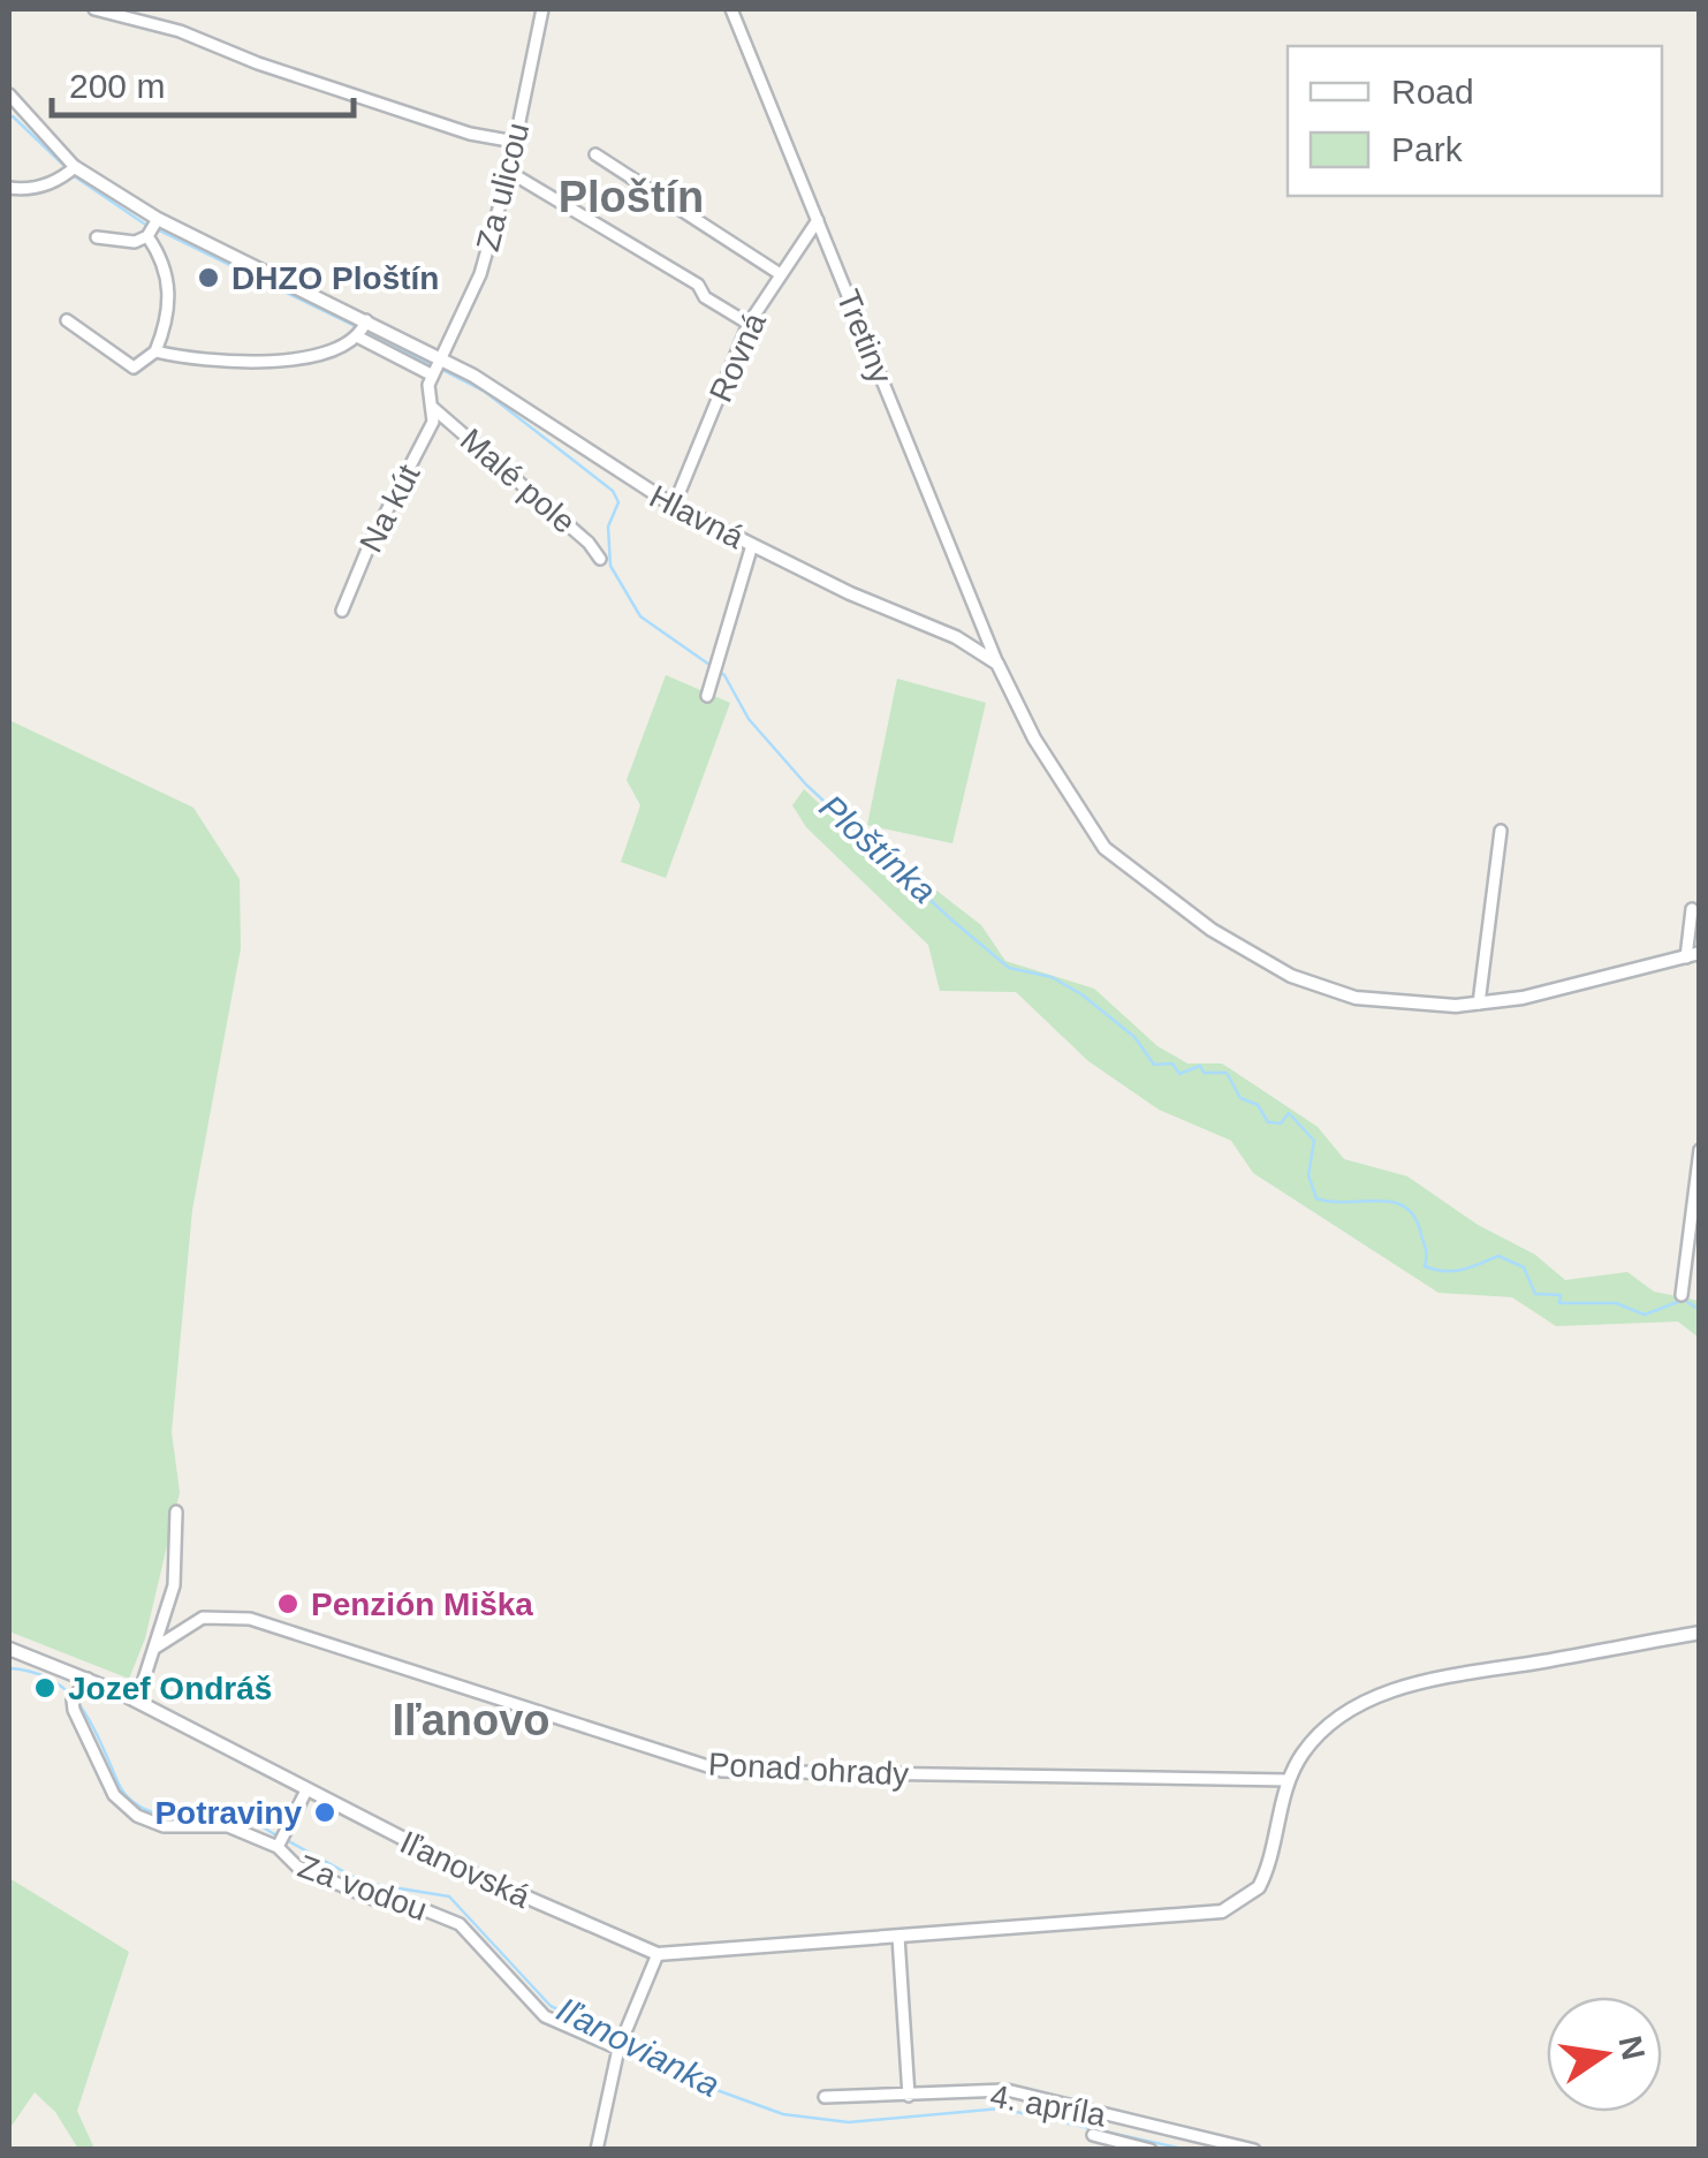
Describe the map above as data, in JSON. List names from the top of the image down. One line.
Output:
{"streets":{"street":["Za ulicou","Tretiny","Rovná","Malé pole","Na kút","Hlavná","Ponad ohrady","Iľanovská","Za vodou","4. apríla"]},"crossings":[["Za ulicou","Na kút"],["Za ulicou","Hlavná"],["Tretiny","Rovná"],["Tretiny","Hlavná"],["Rovná","Hlavná"],["Malé pole","Na kút"],["Na kút","Hlavná"],["Ponad ohrady","Iľanovská"],["Iľanovská","Za vodou"]],"districts":["Ploštín","Iľanovo"],"water":["Ploštínka","Iľanovianka"],"places":["DHZO Ploštín","Penzión Miška","Jozef Ondráš","Potraviny"],"legend":["Road","Park"],"scale_bar":"200 m","north":"right"}
